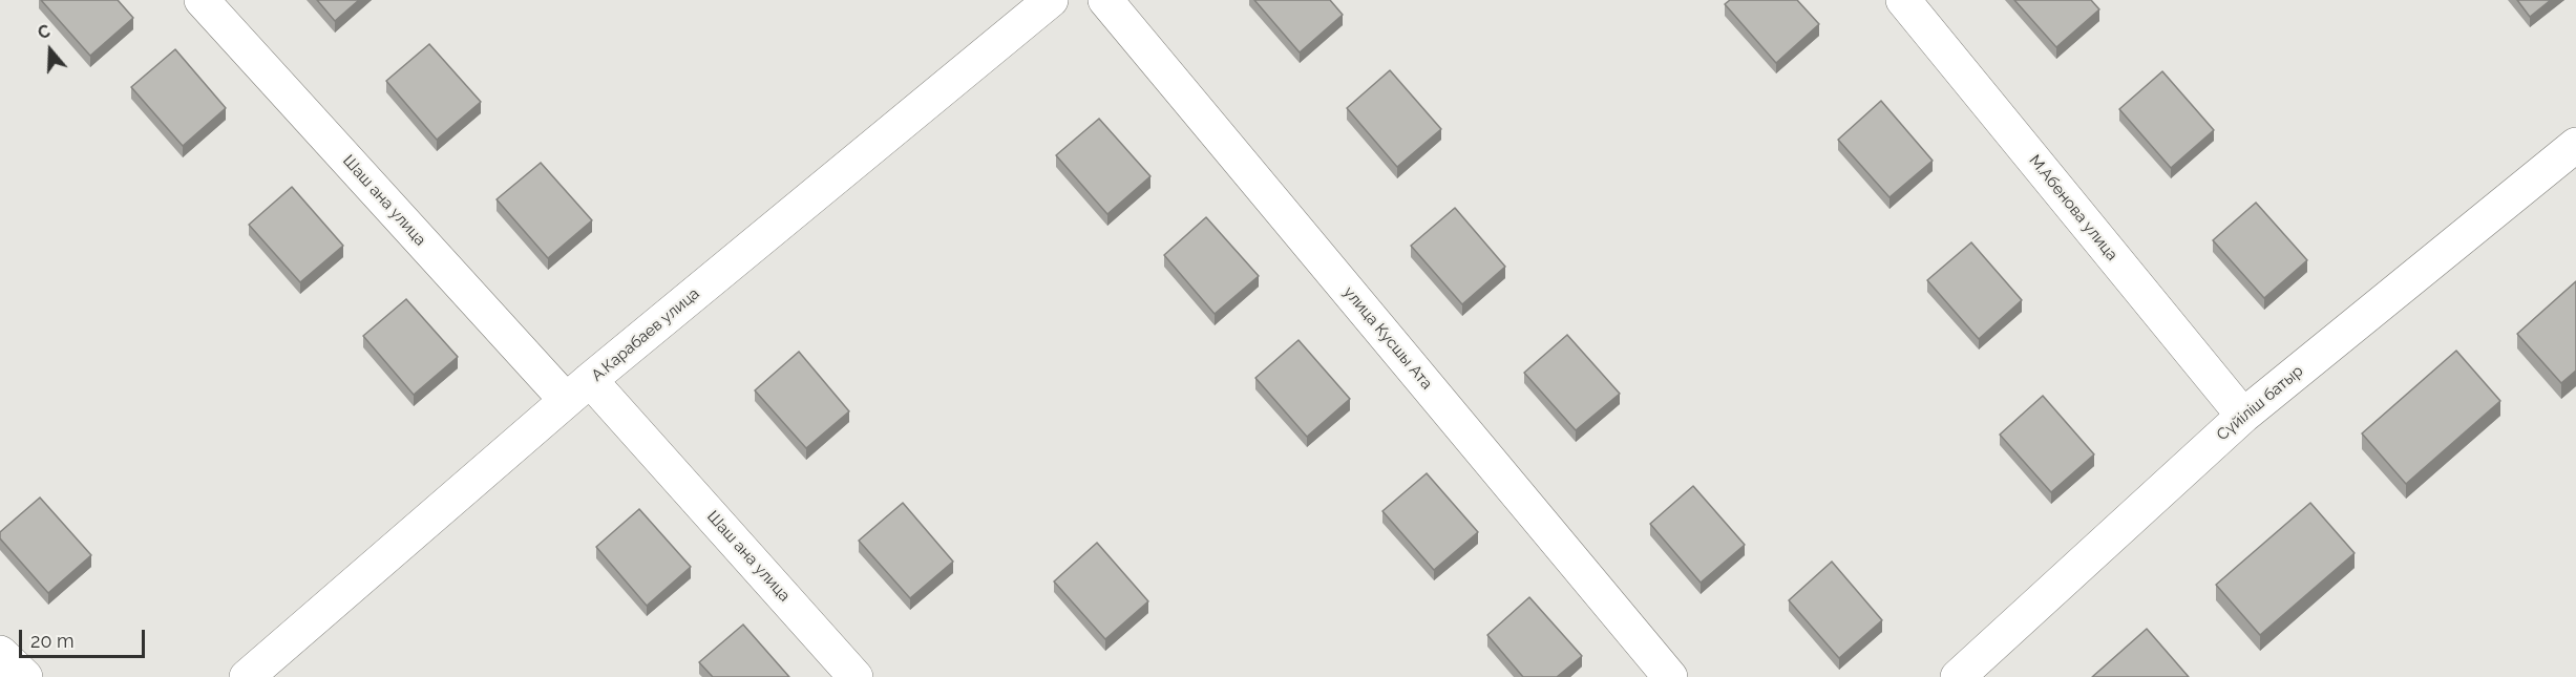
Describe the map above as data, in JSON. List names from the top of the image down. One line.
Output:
{"streets":{"street":["Шаш ана улица","М.Абенова улица","А.Карабаев улица","улица Кусшы Ата","Сүйіліш батыр"]},"crossings":[["Шаш ана улица","А.Карабаев улица"],["М.Абенова улица","Сүйіліш батыр"]],"scale_bar":"20 m","north":"top"}
